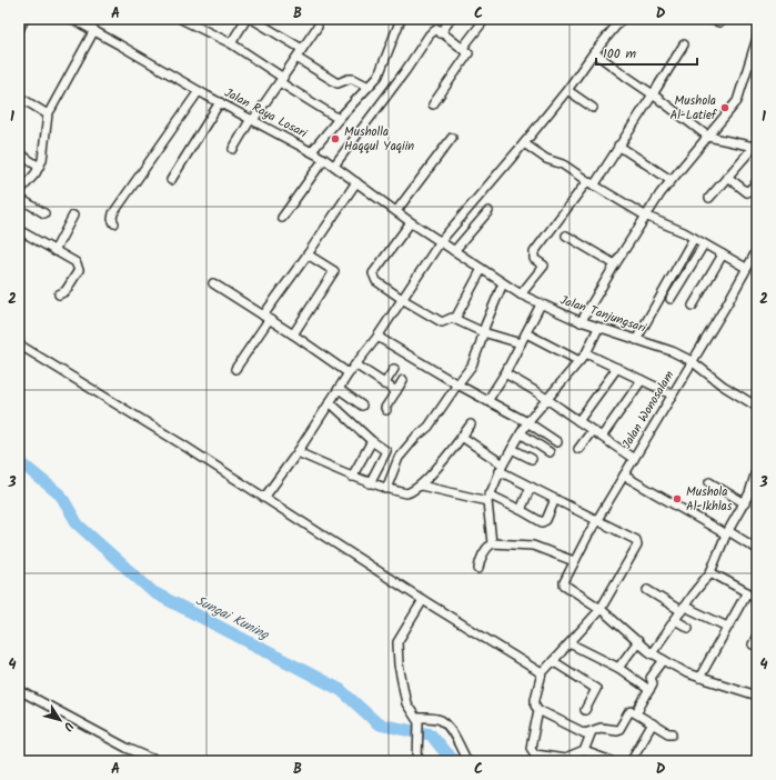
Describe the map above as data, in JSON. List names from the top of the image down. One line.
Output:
{"streets":{"street":["Jalan Raya Losari","Jalan Tanjungsari","Jalan Wonosalam"]},"crossings":[["Jalan Raya Losari","Jalan Tanjungsari"],["Jalan Tanjungsari","Jalan Wonosalam"]],"water":["Sungai Kuning"],"places":["Mushola Al-Latief","Musholla Haqqul Yaqiin","Mushola Al-Ikhlas"],"scale_bar":"100 m","north":"bottom right","grid":{"columns":["A","B","C","D"],"rows":["1","2","3","4"]}}
